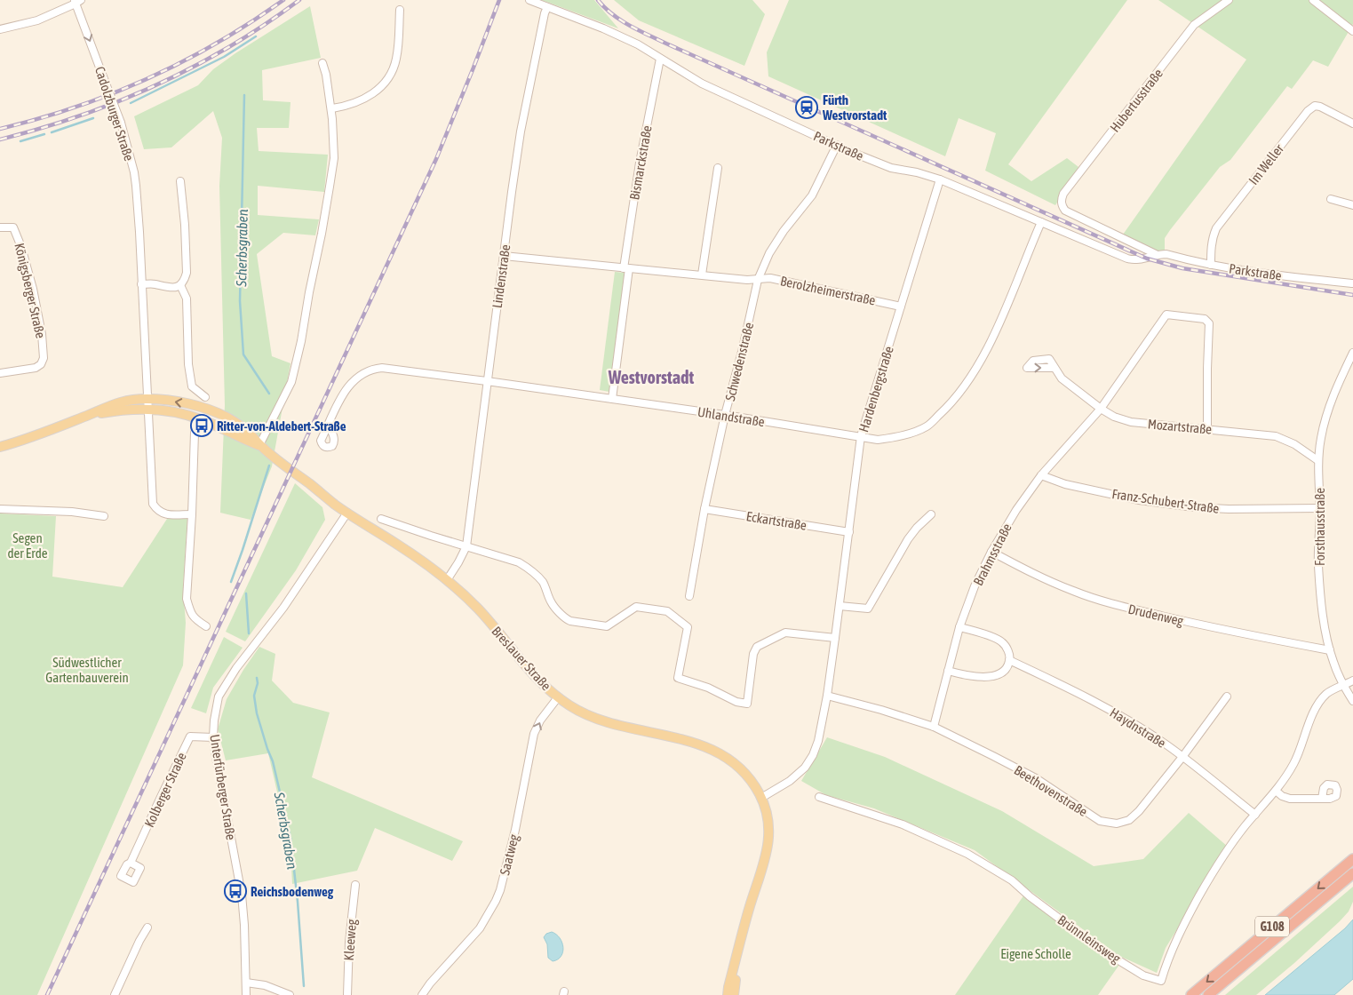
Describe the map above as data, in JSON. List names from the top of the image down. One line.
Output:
{"streets":{"highway":["G108"],"main road":["Breslauer Straße"],"street":["Hubertusstraße","Cadolzburger Straße","Parkstraße","Bismarckstraße","Im Weller","Lindenstraße","Königsberger Straße","Berolzheimerstraße","Schwedenstraße","Hardenbergstraße","Uhlandstraße","Mozartstraße","Franz-Schubert-Straße","Eckartstraße","Forsthausstraße","Brahmsstraße","Drudenweg","Haydnstraße","Unterfürberger Straße","Kolberger Straße","Beethovenstraße","Saatweg","Brünnleinsweg","Kleeweg"]},"crossings":[["Hubertusstraße","Parkstraße"],["Cadolzburger Straße","Breslauer Straße"],["Parkstraße","Bismarckstraße"],["Parkstraße","Im Weller"],["Parkstraße","Lindenstraße"],["Parkstraße","Schwedenstraße"],["Parkstraße","Hardenbergstraße"],["Parkstraße","Uhlandstraße"],["Bismarckstraße","Berolzheimerstraße"],["Bismarckstraße","Uhlandstraße"],["Lindenstraße","Berolzheimerstraße"],["Lindenstraße","Uhlandstraße"],["Lindenstraße","Breslauer Straße"],["Berolzheimerstraße","Schwedenstraße"],["Berolzheimerstraße","Hardenbergstraße"],["Schwedenstraße","Uhlandstraße"],["Schwedenstraße","Eckartstraße"],["Hardenbergstraße","Uhlandstraße"],["Hardenbergstraße","Eckartstraße"],["Hardenbergstraße","Breslauer Straße"],["Hardenbergstraße","Beethovenstraße"],["Mozartstraße","Forsthausstraße"],["Mozartstraße","Brahmsstraße"],["Franz-Schubert-Straße","Forsthausstraße"],["Franz-Schubert-Straße","Brahmsstraße"],["Forsthausstraße","Drudenweg"],["Forsthausstraße","Brünnleinsweg"],["Brahmsstraße","Drudenweg"],["Brahmsstraße","Beethovenstraße"],["Breslauer Straße","Unterfürberger Straße"],["Breslauer Straße","Saatweg"],["Haydnstraße","Beethovenstraße"],["Haydnstraße","Brünnleinsweg"],["Unterfürberger Straße","Kolberger Straße"]],"one_way":["Saatweg"],"districts":["Westvorstadt"],"water":["Scherbsgraben"],"parks":["Segen der Erde","Südwestlicher Gartenbauverein","Eigene Scholle"],"places":{"station":["Fürth Westvorstadt"],"bus stop":["Ritter-von-Aldebert-Straße","Reichsbodenweg"]}}
